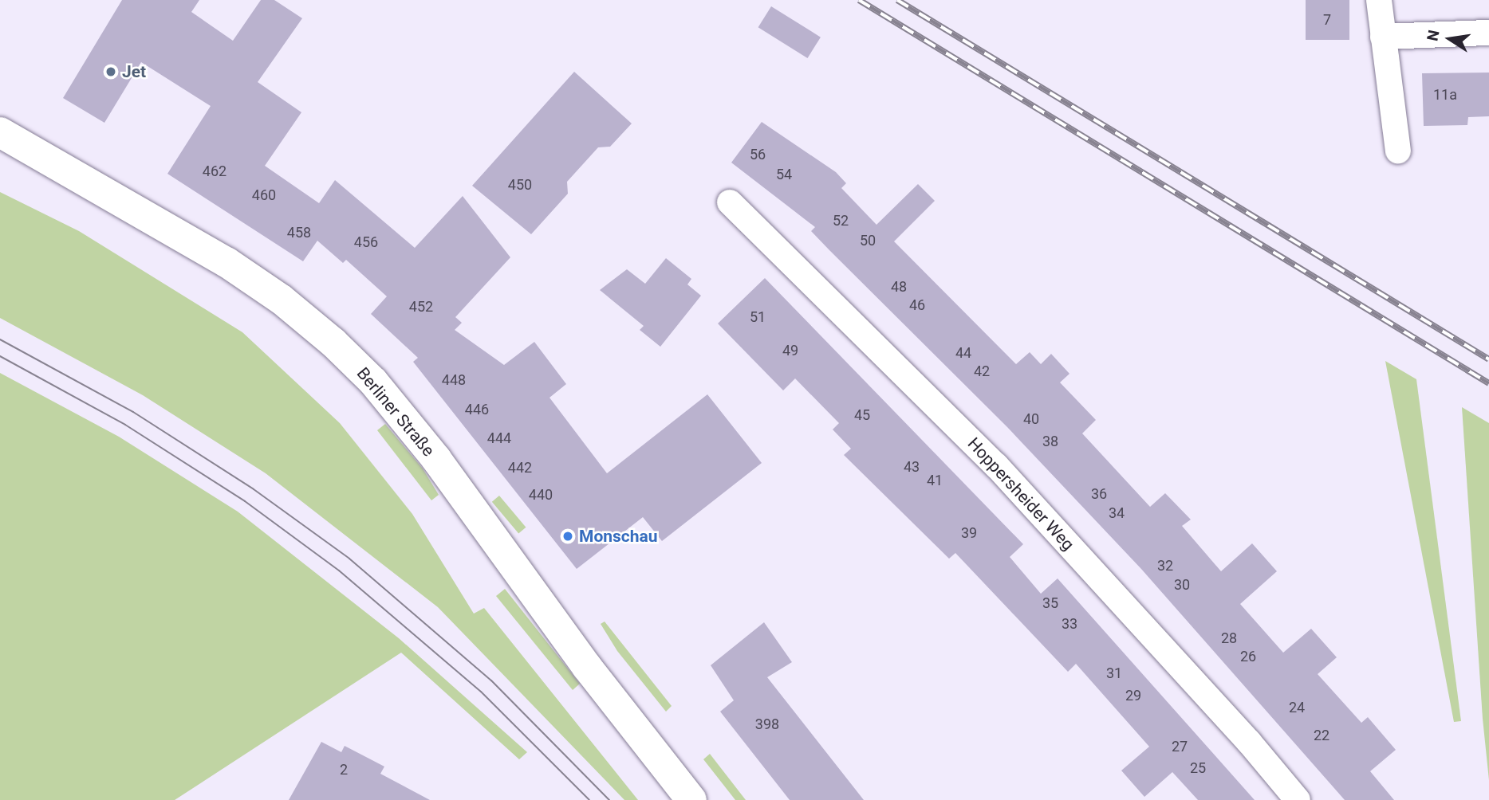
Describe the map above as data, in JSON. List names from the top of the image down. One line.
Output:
{"streets":{"main road":["Berliner Straße"],"street":["Hoppersheider Weg"]},"places":["Jet","Monschau"],"house_numbers":["7","11a","56","462","54","450","460","52","458","50","456","48","46","452","51","49","44","42","448","446","45","40","444","38","43","442","41","36","440","34","39","32","30","35","33","28","26","31","29","24","398","22","27","25","2"],"north":"left"}
